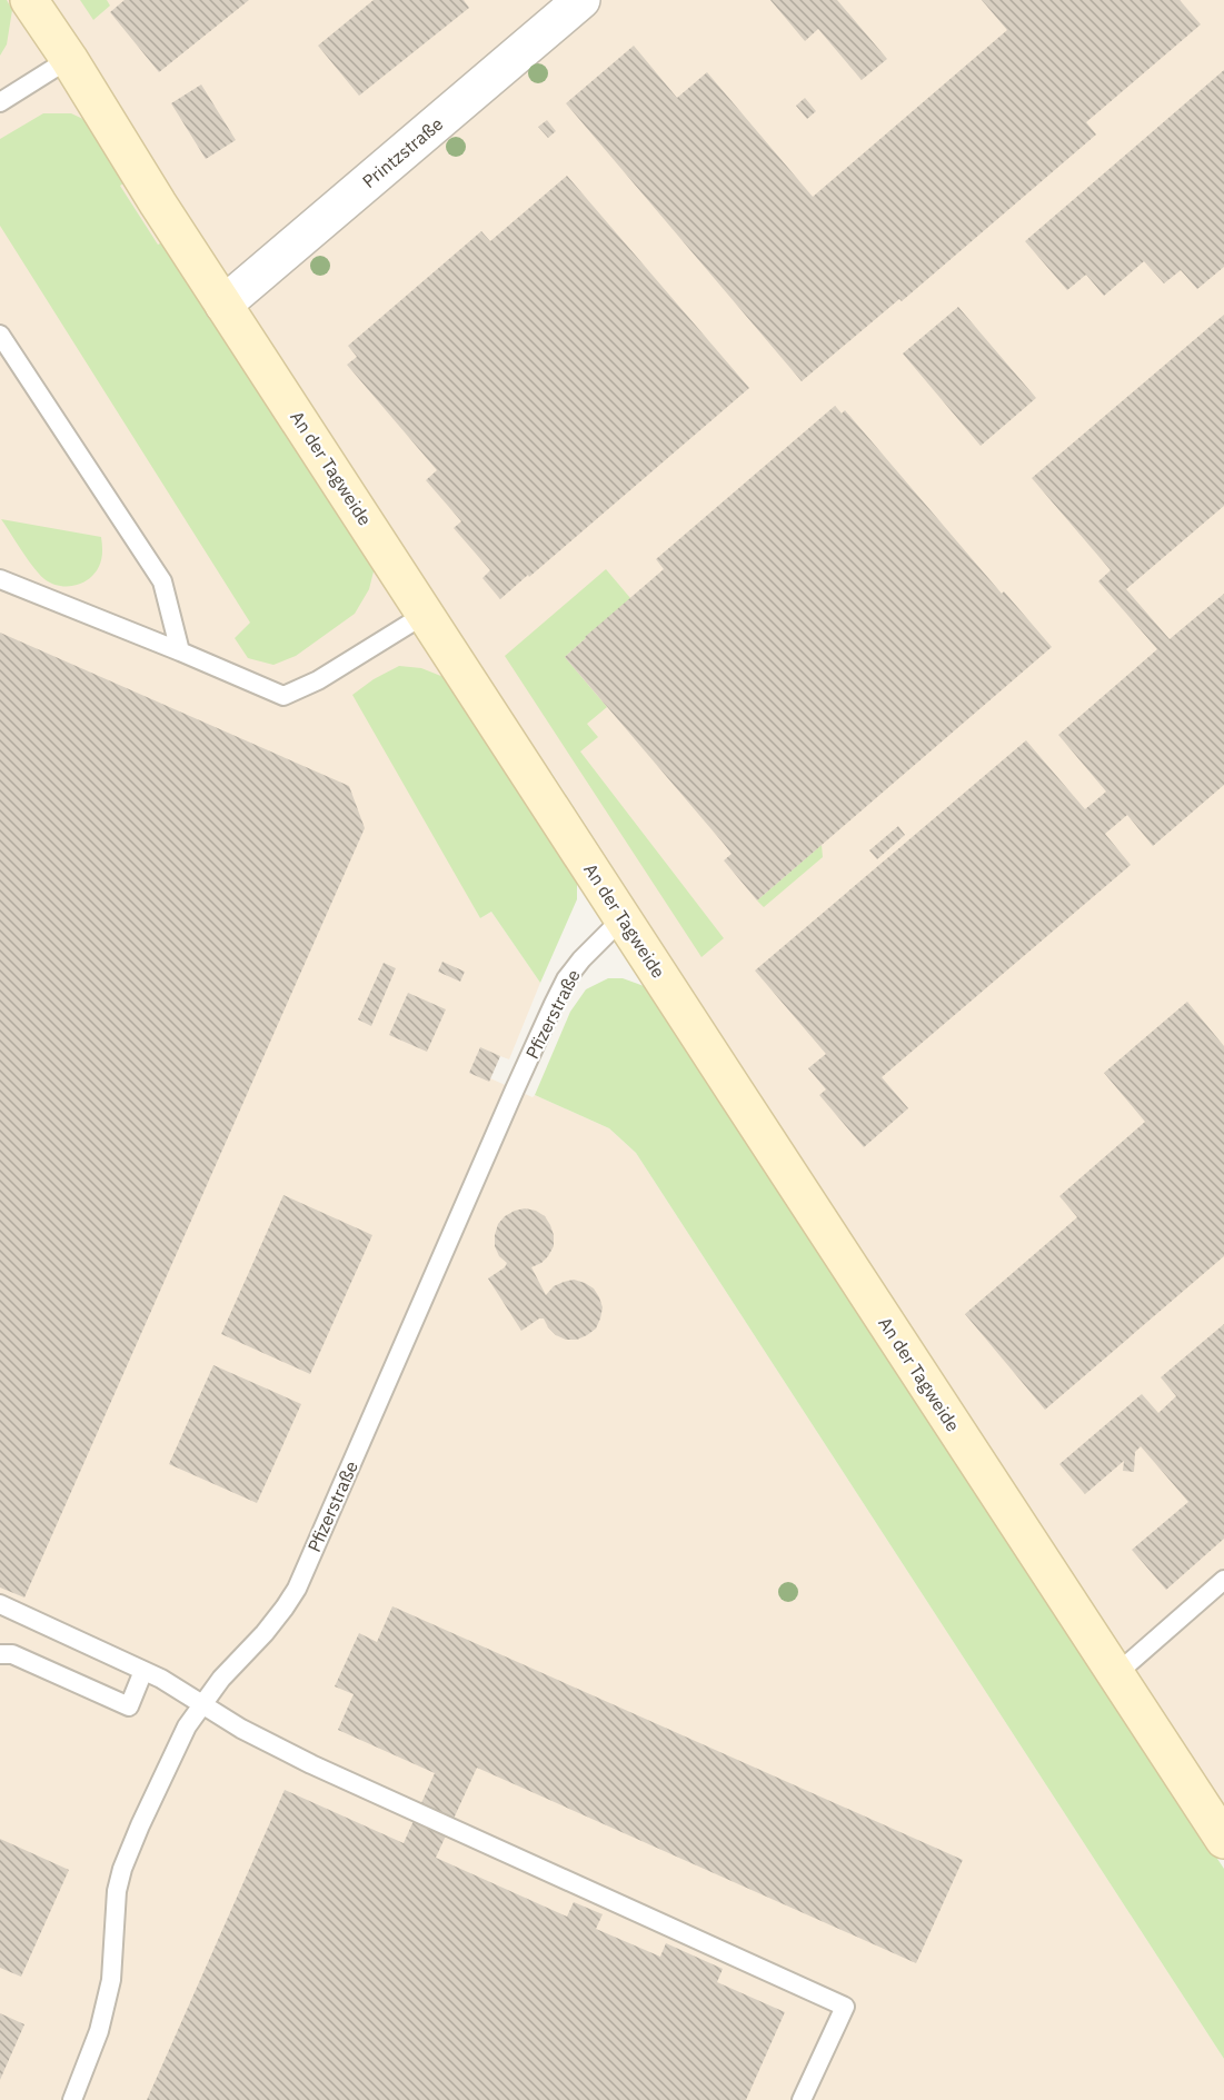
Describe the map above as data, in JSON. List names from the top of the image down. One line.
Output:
{"streets":{"main road":["An der Tagweide"],"street":["Printzstraße"],"lane":["Pfizerstraße"]},"crossings":[["Printzstraße","An der Tagweide"],["An der Tagweide","Pfizerstraße"]]}
